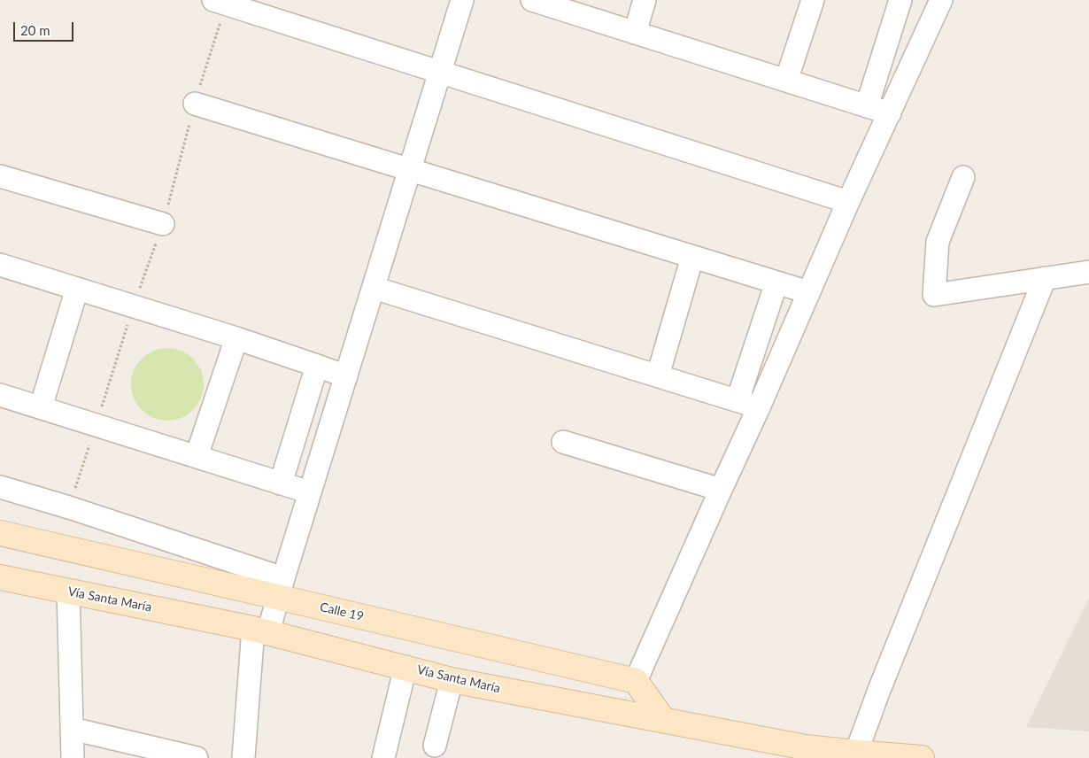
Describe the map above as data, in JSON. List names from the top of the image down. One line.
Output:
{"streets":{"main road":["Vía Santa María","Calle 19"]},"scale_bar":"20 m"}
